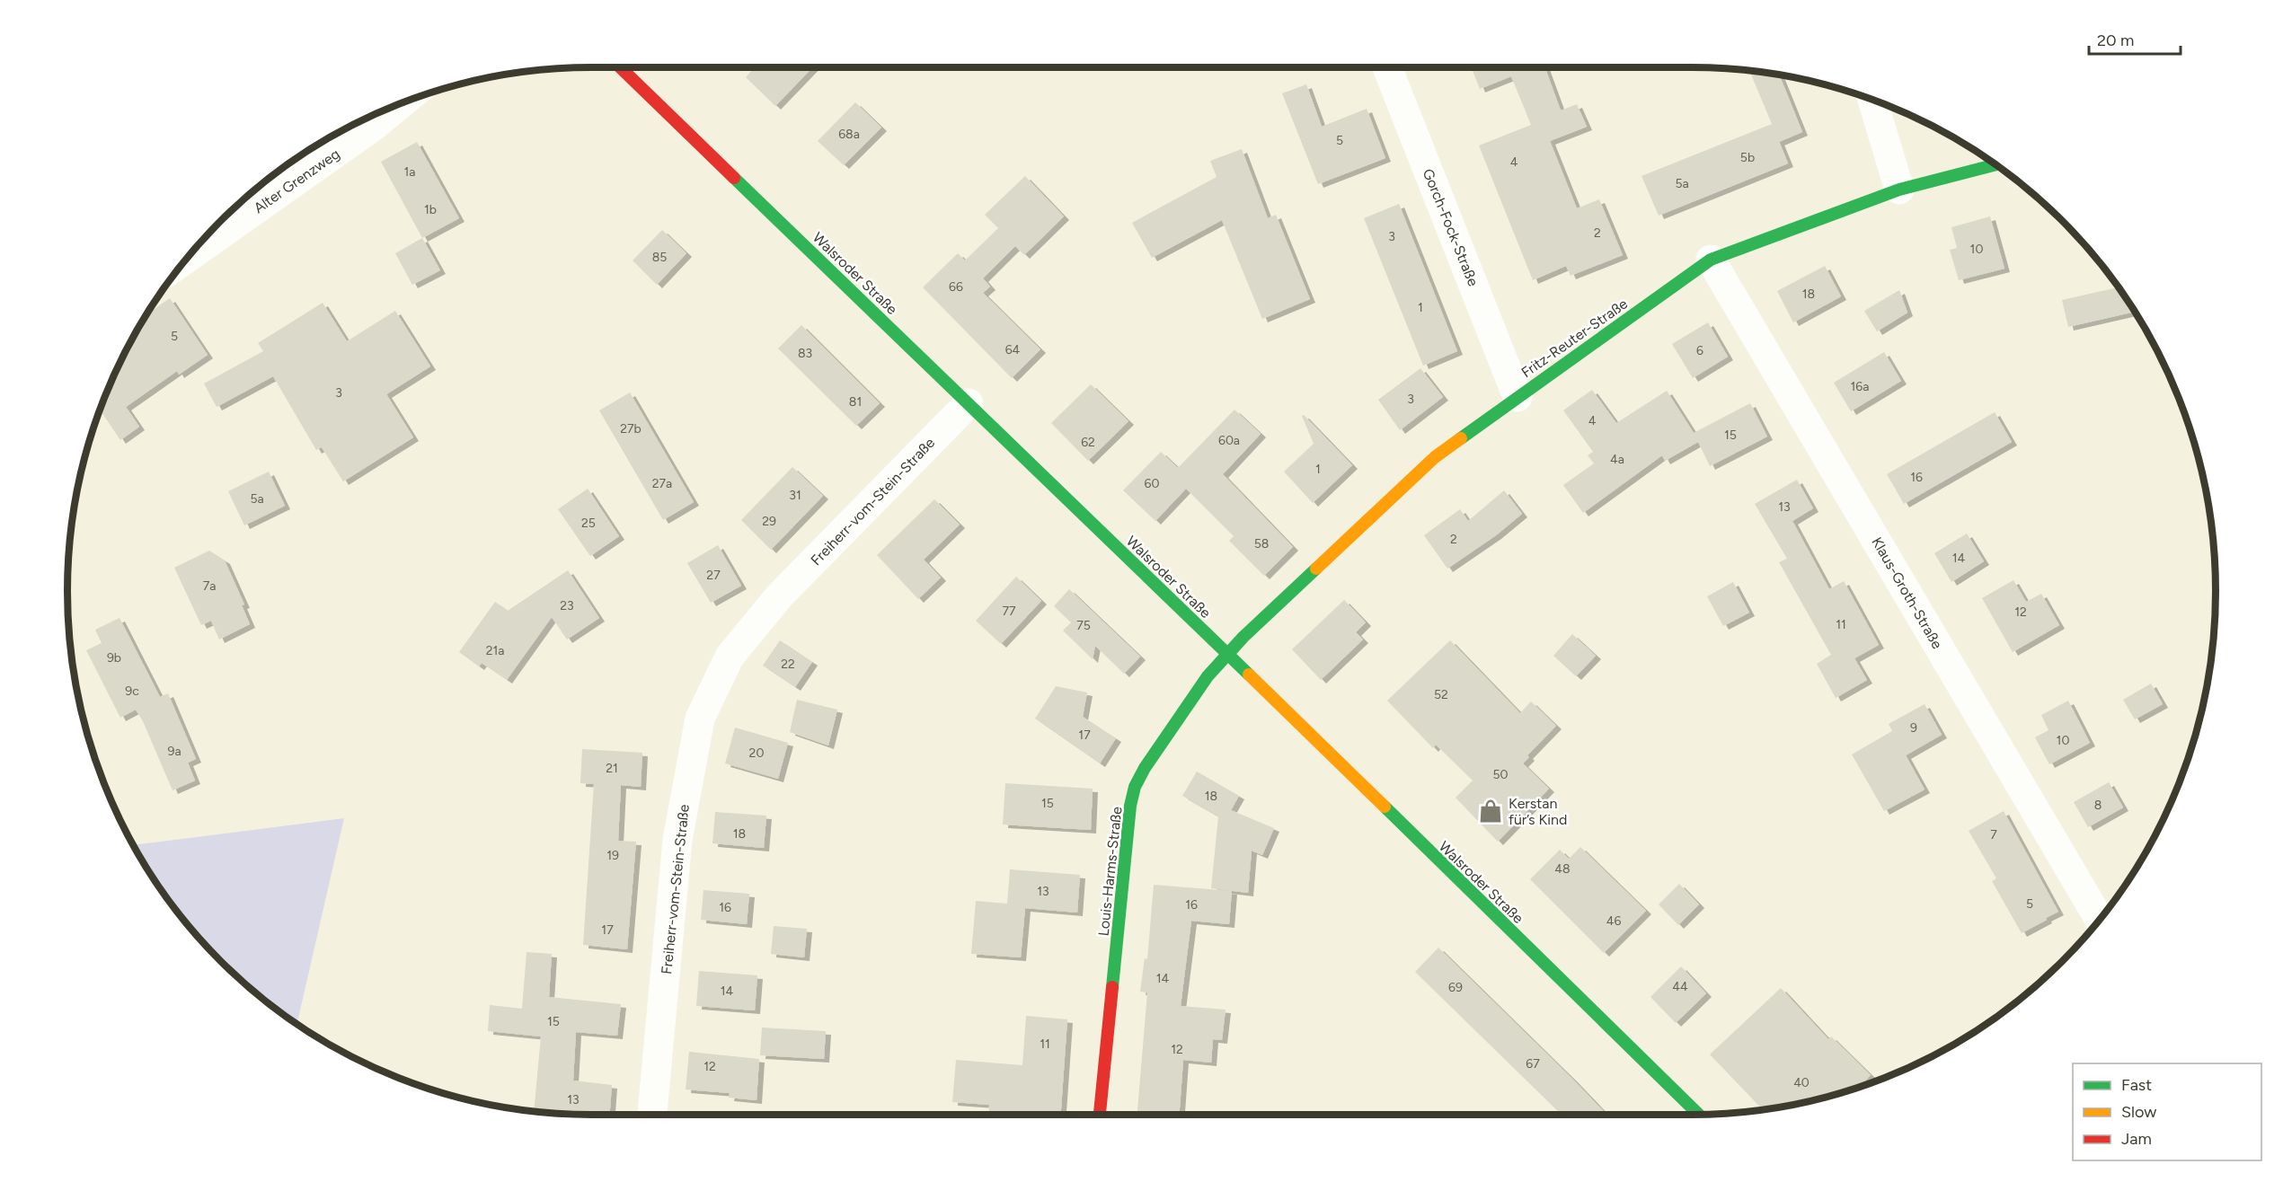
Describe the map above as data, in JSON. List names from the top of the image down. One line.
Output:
{"streets":{"main road":["Walsroder Straße","Fritz-Reuter-Straße","Louis-Harms-Straße"],"street":["Alter Grenzweg","Gorch-Fock-Straße","Freiherr-vom-Stein-Straße","Klaus-Groth-Straße"]},"crossings":[["Gorch-Fock-Straße","Fritz-Reuter-Straße"],["Walsroder Straße","Fritz-Reuter-Straße"],["Walsroder Straße","Freiherr-vom-Stein-Straße"],["Walsroder Straße","Louis-Harms-Straße"],["Fritz-Reuter-Straße","Klaus-Groth-Straße"],["Fritz-Reuter-Straße","Louis-Harms-Straße"]],"places":{"shop":["Kerstan für’s Kind"]},"house_numbers":["68a","5","5b","4","1a","5a","1b","2","3","10","85","66","18","1","5","64","6","83","16a","3","3","81","4","27b","15","60a","62","4a","1","16","27a","60","31","5a","13","29","25","2","58","14","27","7a","23","77","12","11","75","21a","9b","22","9c","52","9","17","10","9a","20","21","50","18","15","8","18","7","19","48","13","5","16","16","46","17","14","44","69","14","15","11","12","67","12","40","13"],"legend":["Fast","Slow","Jam"],"scale_bar":"20 m"}
